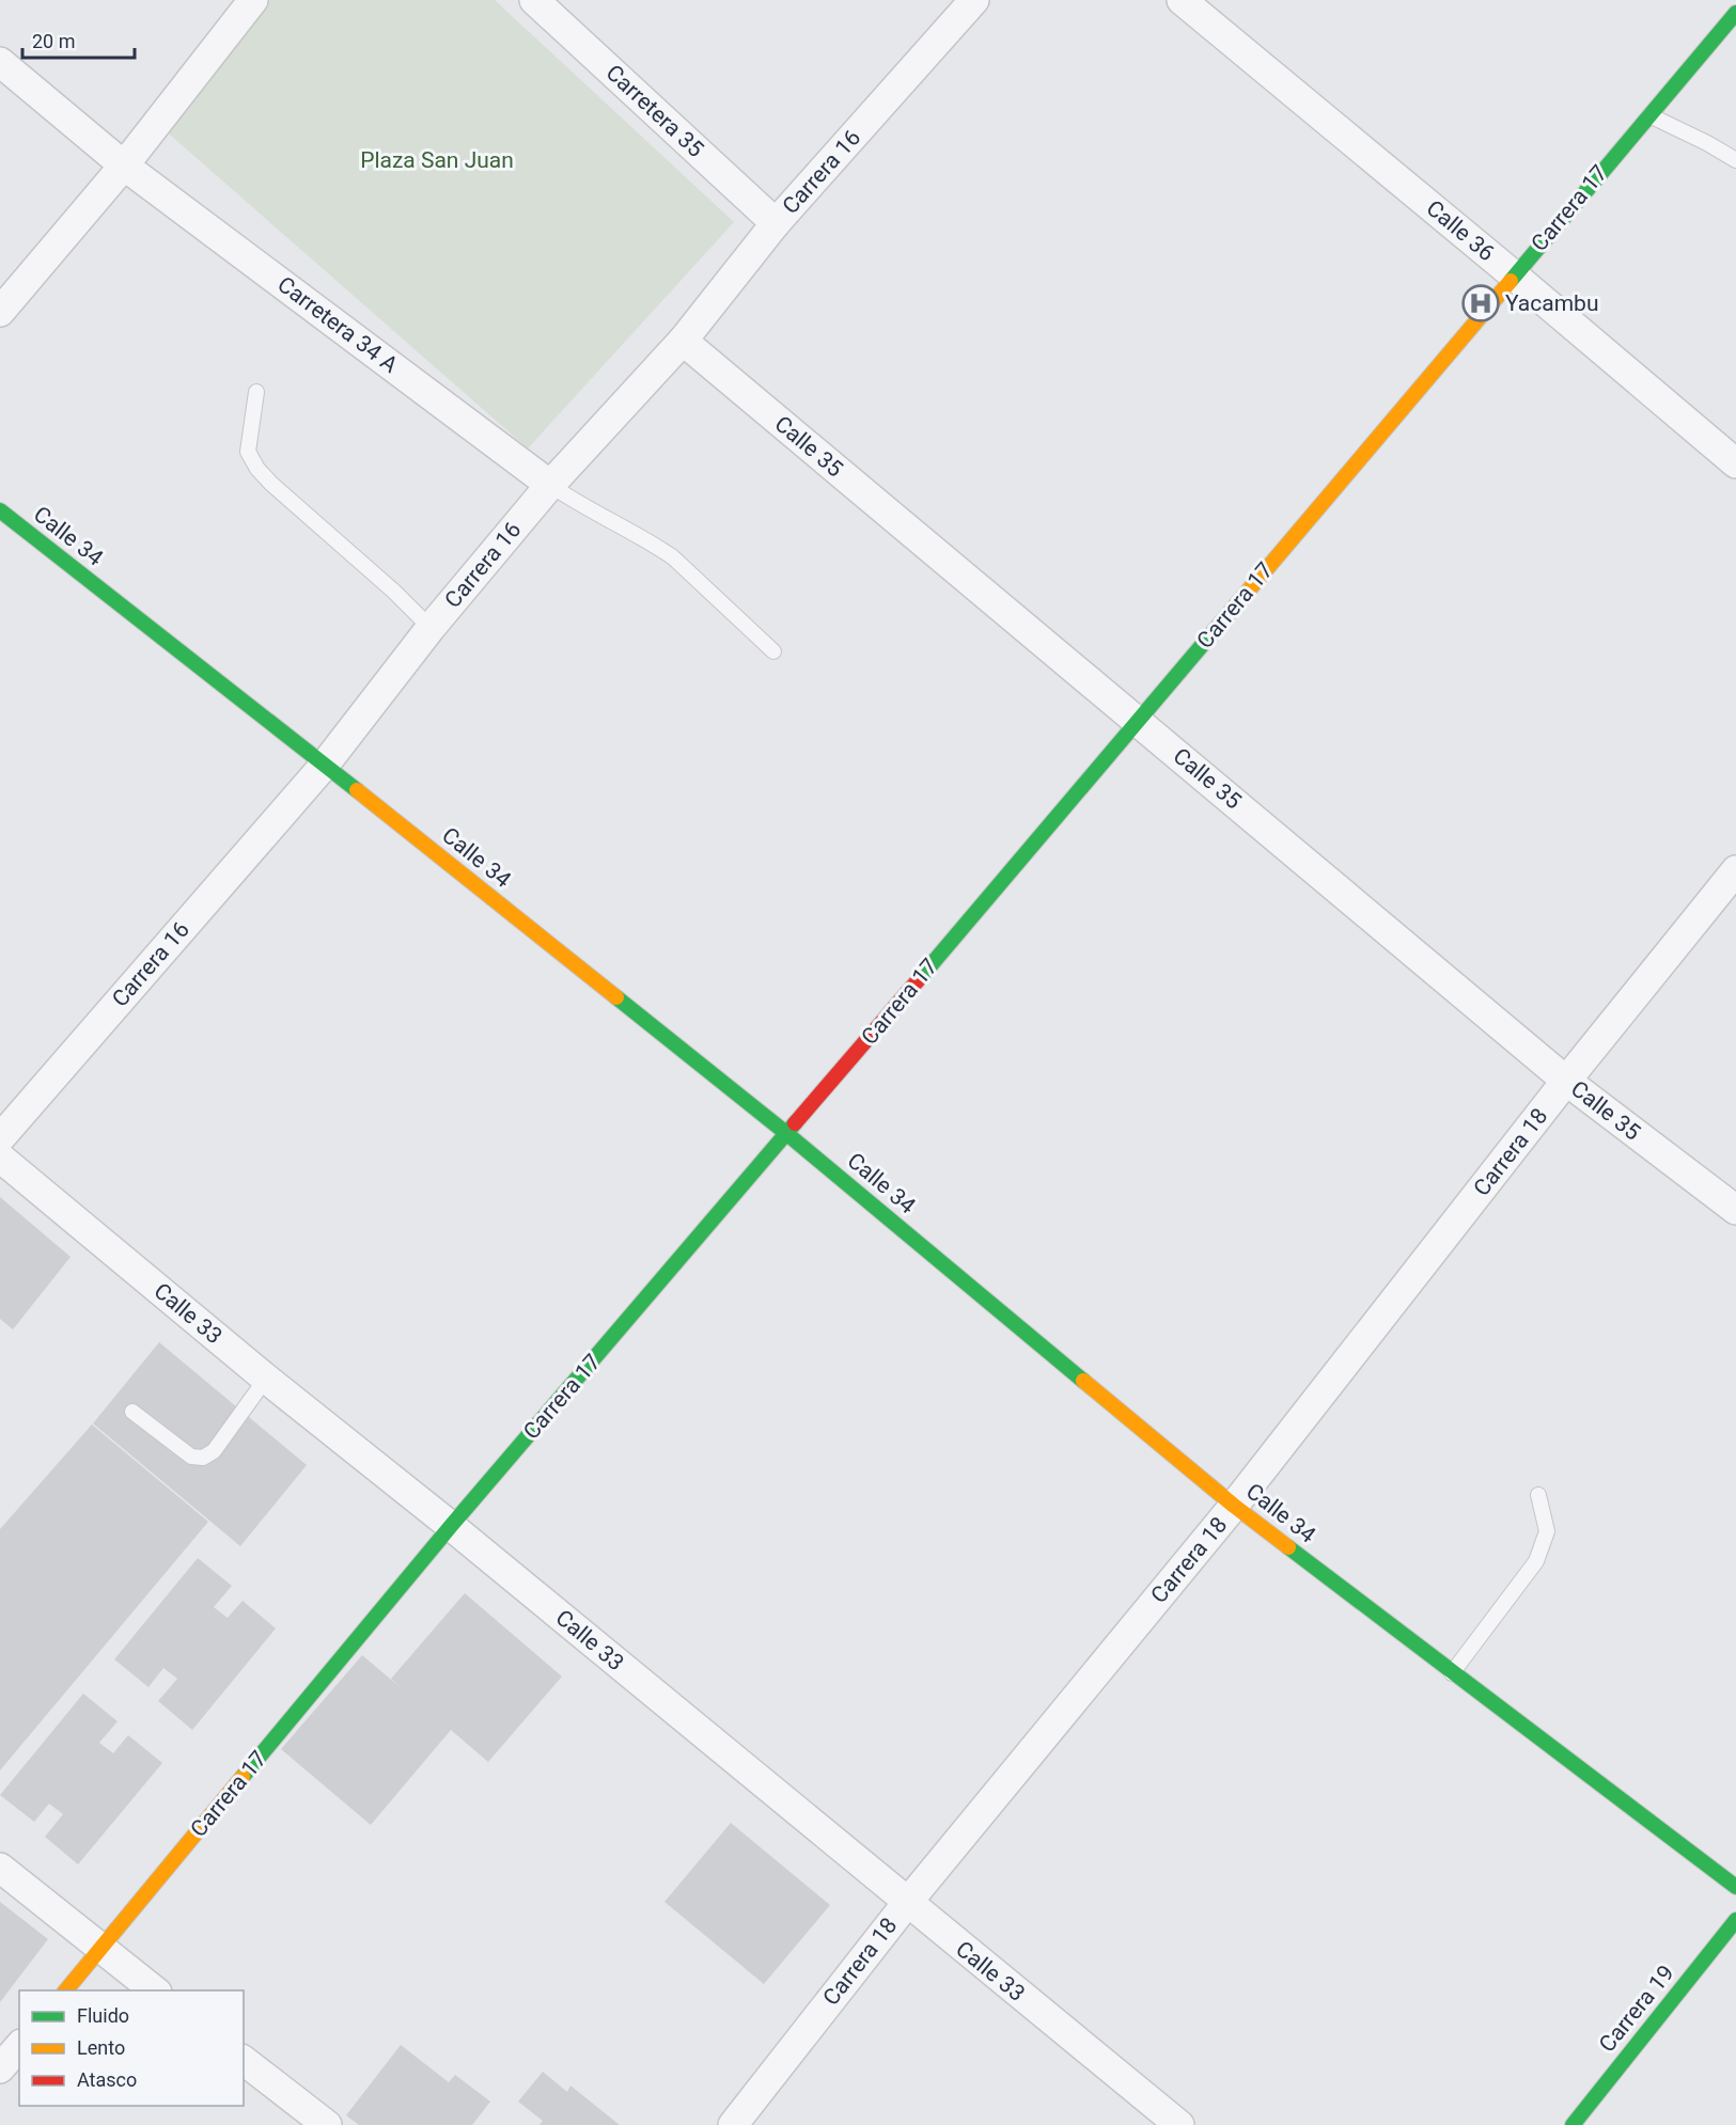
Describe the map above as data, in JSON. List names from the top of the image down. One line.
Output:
{"streets":{"street":["Carretera 35","Carrera 16","Carrera 17","Calle 36","Carretera 34 A","Calle 35","Calle 34","Carrera 18","Calle 33","Carrera 19"]},"crossings":[["Carretera 35","Carrera 16"],["Carrera 16","Carretera 34 A"],["Carrera 16","Calle 35"],["Carrera 16","Calle 34"],["Carrera 17","Calle 36"],["Carrera 17","Calle 35"],["Carrera 17","Calle 34"],["Carrera 17","Calle 33"],["Calle 35","Carrera 18"],["Calle 34","Carrera 18"],["Carrera 18","Calle 33"]],"parks":["Plaza San Juan"],"places":{"hospital":["Yacambu"]},"legend":["Fluido","Lento","Atasco"],"scale_bar":"20 m"}
